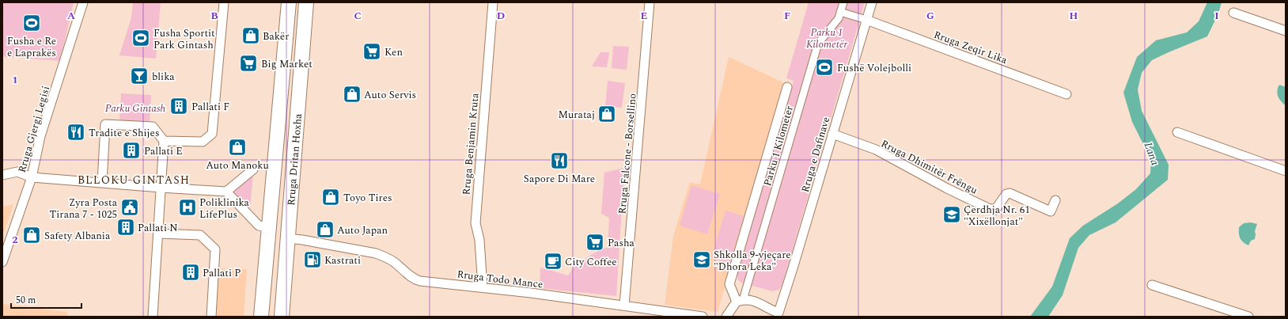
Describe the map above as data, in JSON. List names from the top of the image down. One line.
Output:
{"streets":{"main road":["Rruga Dritan Hoxha"],"street":["Rruga Zeqir Lika","Rruga Gjergj Legisi","Rruga Benjamin Kruta","Parku 1 Kilometer","Rruga Falcone - Borsellino","Rruga e Dafinave","Rruga Dhimitër Frëngu","Rruga Todo Mance"]},"crossings":[["Rruga Zeqir Lika","Rruga e Dafinave"],["Rruga Benjamin Kruta","Rruga Todo Mance"],["Rruga Falcone - Borsellino","Rruga Todo Mance"],["Rruga e Dafinave","Rruga Dhimitër Frëngu"],["Rruga Dritan Hoxha","Rruga Todo Mance"]],"districts":["BLLOKU GINTASH"],"water":["Lana"],"parks":["Parku 1 Kilometër","Parku Gintash"],"places":{"sports":["Fusha e Re e Laprakës","Fusha Sportit Park Gintash","Fushë Volejbolli"],"shop":["Bakër","Auto Servis","Murataj","Auto Manoku","Toyo Tires","Auto Japan","Safety Albania"],"supermarket":["Ken","Big Market","Pasha"],"bar":["blika"],"building":["Pallati F","Pallati E","Pallati N","Pallati P"],"restaurant":["Tradite e Shijes","Sapore Di Mare"],"public building":["Zyra Posta Tirana 7 - 1025"],"hospital":["Poliklinika LifePlus"],"school or university":["Çerdhja Nr. 61 \"Xixëllonjat\"","Shkolla 9-vjeçare \"Dhora Leka\""],"fuel station":["Kastrati"],"cafe":["City Coffee"]},"scale_bar":"50 m","grid":{"columns":["A","B","C","D","E","F","G","H","I"],"rows":["1","2"]}}
